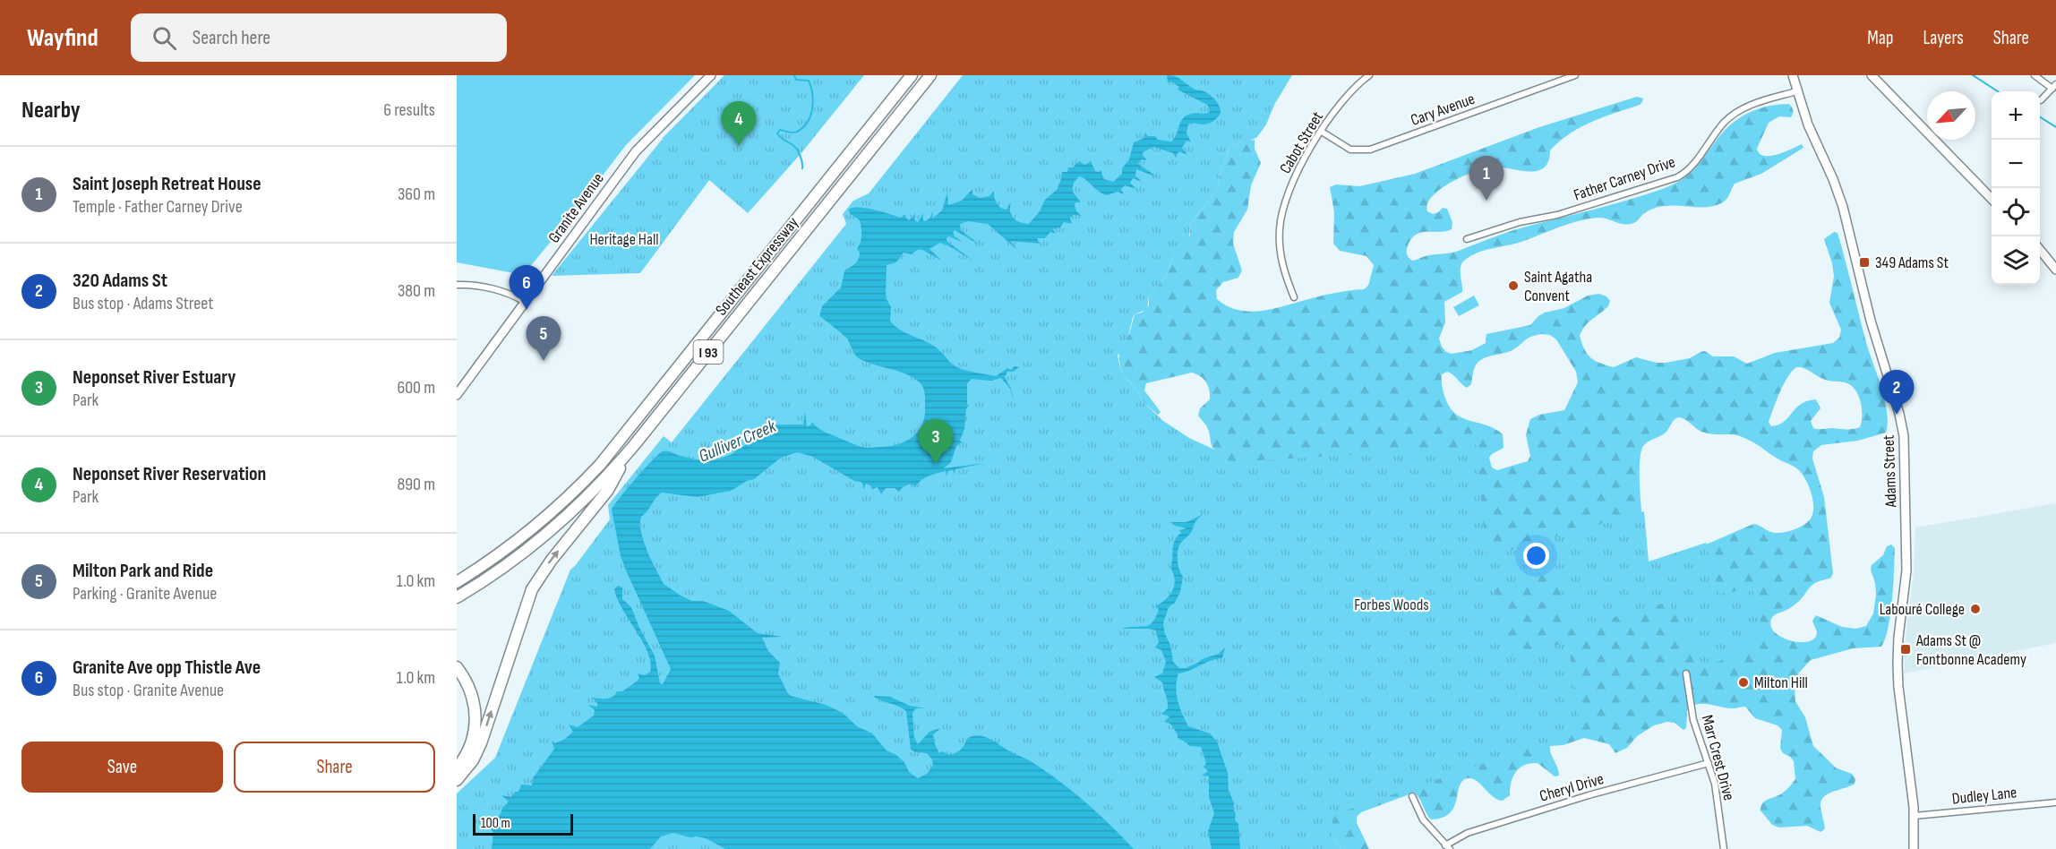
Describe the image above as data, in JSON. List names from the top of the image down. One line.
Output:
{"streets":{"highway":["Southeast Expressway","I 93"],"main road":["Granite Avenue","Adams Street"],"street":["Cary Avenue","Cabot Street","Father Carney Drive","Marr Crest Drive","Cheryl Drive","Dudley Lane"]},"crossings":[["Cary Avenue","Cabot Street"],["Father Carney Drive","Adams Street"],["Adams Street","Dudley Lane"],["Marr Crest Drive","Cheryl Drive"]],"water":["Gulliver Creek"],"parks":["Heritage Hall","Forbes Woods"],"places":{"transit":["349 Adams St","Adams St @ Fontbonne Academy"],"other":["Saint Agatha Convent","Labouré College","Milton Hill"]},"scale_bar":"100 m","north":"bottom left","page":{"header":"Wayfind","search":"Search here","nav":["Map","Layers","Share"],"heading":["Nearby","6 results"],"map_buttons":["+","−"],"pins":["4","1","6","5","2","3"],"list":[{"mark":"1","name":"Saint Joseph Retreat House","note":"Temple · Father Carney Drive","value":"360 m"},{"mark":"2","name":"320 Adams St","note":"Bus stop · Adams Street","value":"380 m"},{"mark":"3","name":"Neponset River Estuary","note":"Park","value":"600 m"},{"mark":"4","name":"Neponset River Reservation","note":"Park","value":"890 m"},{"mark":"5","name":"Milton Park and Ride","note":"Parking · Granite Avenue","value":"1.0 km"},{"mark":"6","name":"Granite Ave opp Thistle Ave","note":"Bus stop · Granite Avenue","value":"1.0 km"}],"buttons":["Save","Share"],"scale":"100 m"}}
